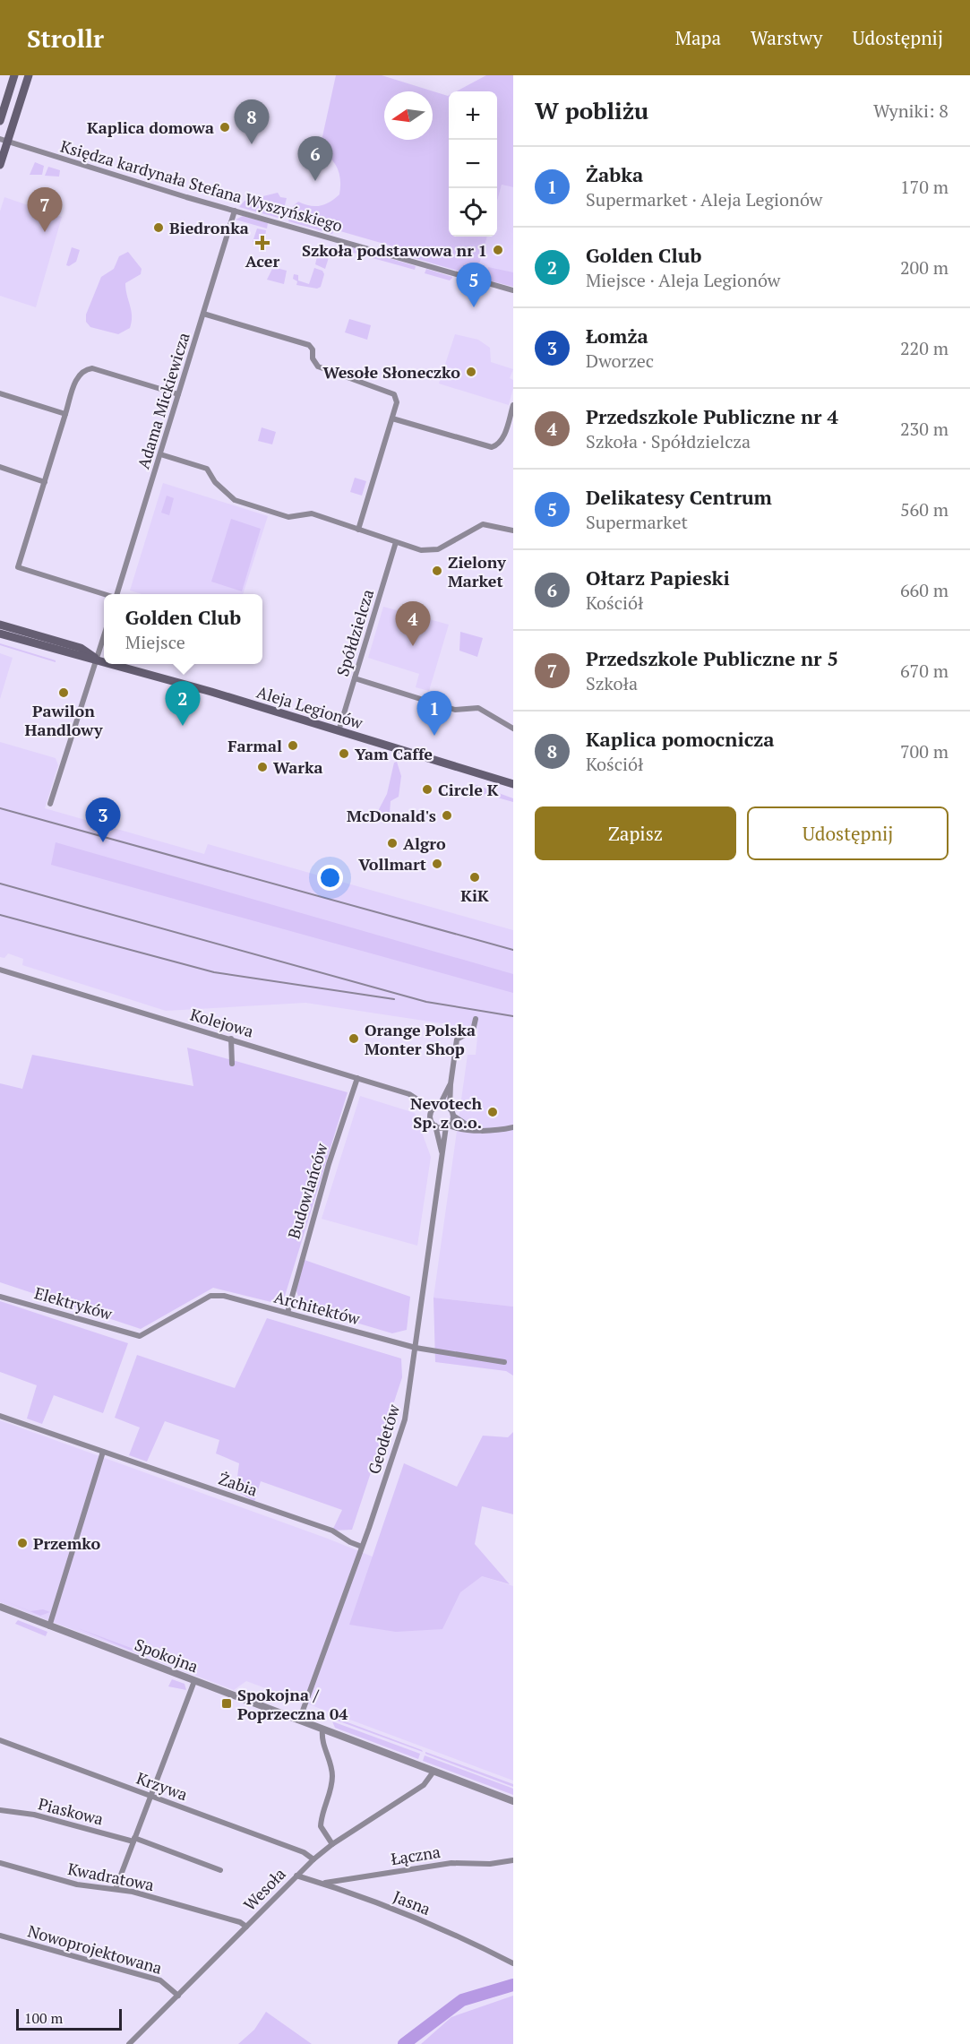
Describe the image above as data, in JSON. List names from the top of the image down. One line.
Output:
{"streets":{"main road":["Aleja Legionów"],"street":["Księdza kardynała Stefana Wyszyńskiego","Adama Mickiewicza","Spółdzielcza","Kolejowa","Budowlańców","Elektryków","Architektów","Geodetów","Żabia","Spokojna","Krzywa","Piaskowa","Łączna","Kwadratowa","Wesoła","Jasna","Nowoprojektowana"]},"crossings":[["Księdza kardynała Stefana Wyszyńskiego","Adama Mickiewicza"],["Spółdzielcza","Aleja Legionów"],["Kolejowa","Budowlańców"],["Kolejowa","Geodetów"],["Budowlańców","Architektów"],["Elektryków","Architektów"],["Architektów","Geodetów"],["Geodetów","Żabia"],["Geodetów","Spokojna"],["Spokojna","Wesoła"],["Krzywa","Wesoła"],["Łączna","Jasna"],["Kwadratowa","Wesoła"],["Wesoła","Jasna"],["Wesoła","Nowoprojektowana"]],"places":{"other":["Kaplica domowa","Biedronka","Szkoła podstawowa nr 1","Wesołe Słoneczko","Zielony Market","Pawilon Handlowy","Farmal","Yam Caffe","Warka","Circle K","McDonald's","Algro","Vollmart","KiK","Orange Polska Monter Shop","Nevotech Sp. z o.o.","Przemko"],"health":["Acer"],"transit":["Spokojna / Poprzeczna 04"]},"scale_bar":"100 m","north":"left","page":{"header":"Strollr","nav":["Mapa","Warstwy","Udostępnij"],"heading":["W pobliżu","Wyniki: 8"],"map_buttons":["+","−"],"pins":["8","6","7","5","4","2","1","3"],"list":[{"mark":"1","name":"Żabka","note":"Supermarket · Aleja Legionów","value":"170 m"},{"mark":"2","name":"Golden Club","note":"Miejsce · Aleja Legionów","value":"200 m"},{"mark":"3","name":"Łomża","note":"Dworzec","value":"220 m"},{"mark":"4","name":"Przedszkole Publiczne nr 4","note":"Szkoła · Spółdzielcza","value":"230 m"},{"mark":"5","name":"Delikatesy Centrum","note":"Supermarket","value":"560 m"},{"mark":"6","name":"Ołtarz Papieski","note":"Kościół","value":"660 m"},{"mark":"7","name":"Przedszkole Publiczne nr 5","note":"Szkoła","value":"670 m"},{"mark":"8","name":"Kaplica pomocnicza","note":"Kościół","value":"700 m"}],"popup":["Golden Club","Miejsce"],"buttons":["Zapisz","Udostępnij"],"scale":"100 m"}}
